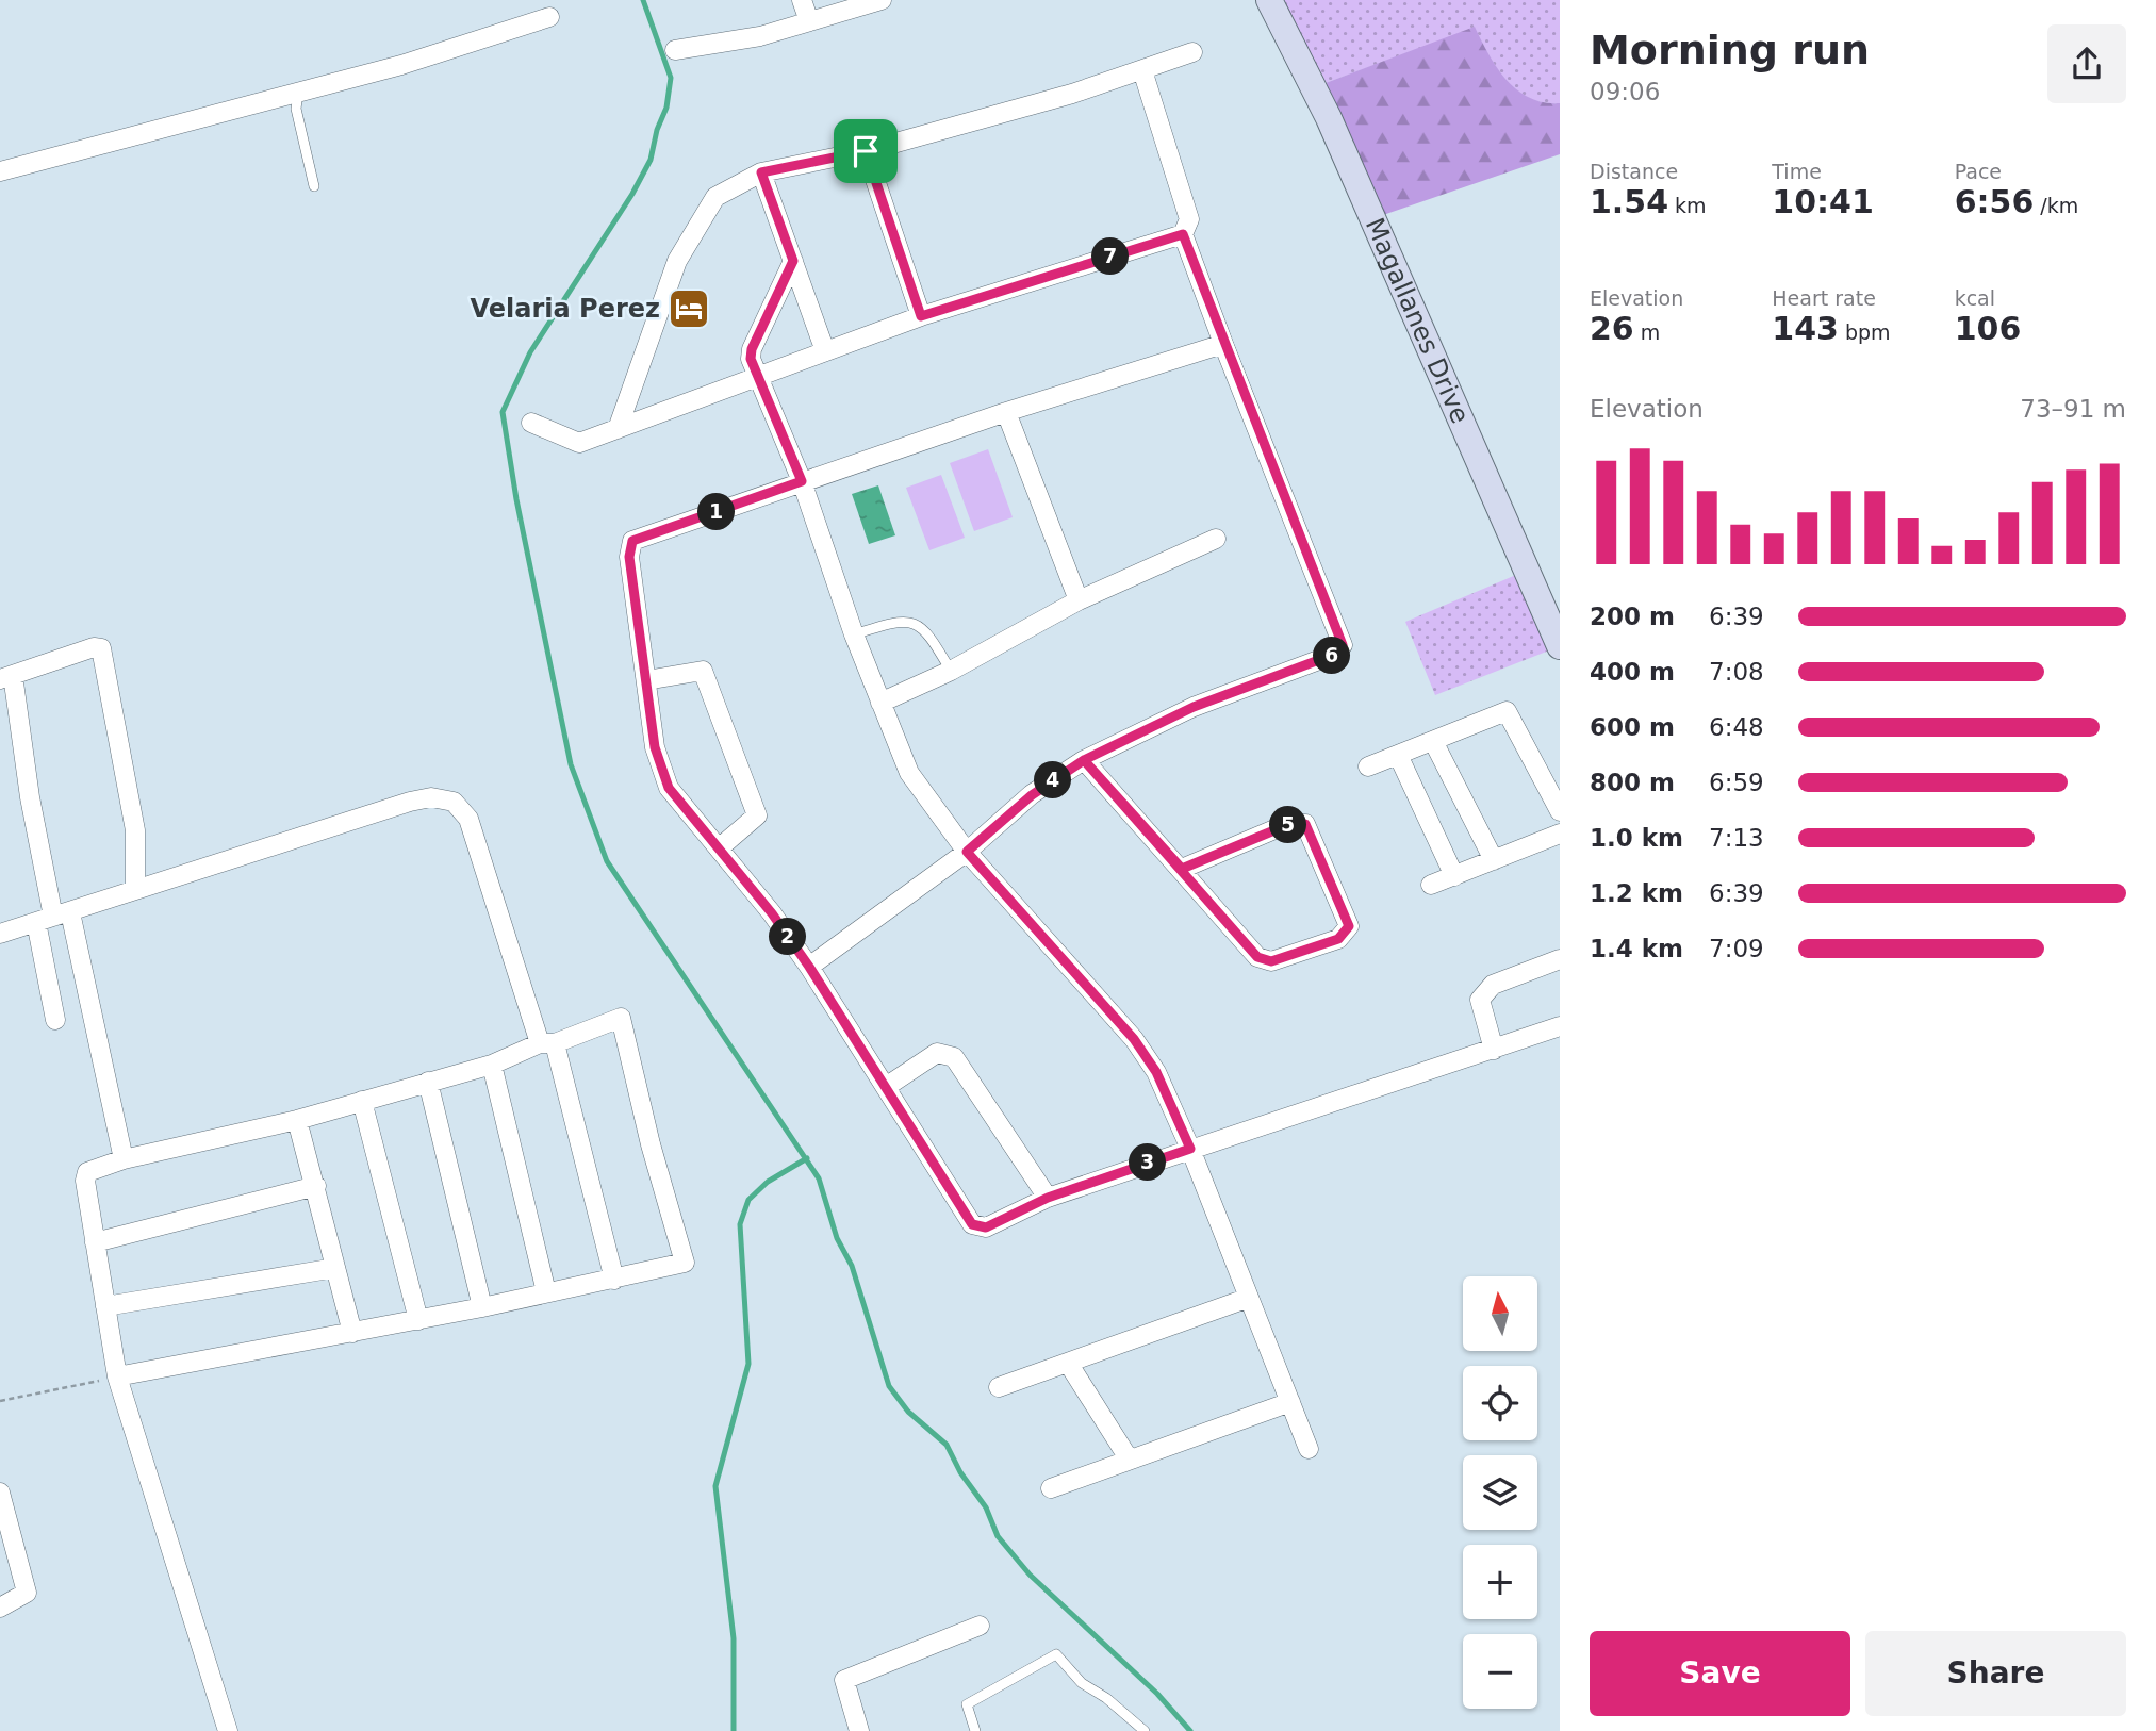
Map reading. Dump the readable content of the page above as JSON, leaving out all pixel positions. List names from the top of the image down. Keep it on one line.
{"streets":{"street":["Magallanes Drive"]},"places":{"hotel":["Velaria Perez"]},"north":"top","page":{"heading":["Morning run","09:06"],"stats":[["Distance","1.54 km"],["Time","10:41"],["Pace","6:56 /km"],["Elevation","26 m"],["Heart rate","143 bpm"],["kcal","106"]],"pins":["7","1","6","4","5","2","3"],"chart":["Elevation","73–91 m"],"list":[{"name":"200 m","note":"6:39"},{"name":"400 m","note":"7:08"},{"name":"600 m","note":"6:48"},{"name":"800 m","note":"6:59"},{"name":"1.0 km","note":"7:13"},{"name":"1.2 km","note":"6:39"},{"name":"1.4 km","note":"7:09"}],"map_buttons":["+","−"],"buttons":["Save","Share"]}}
